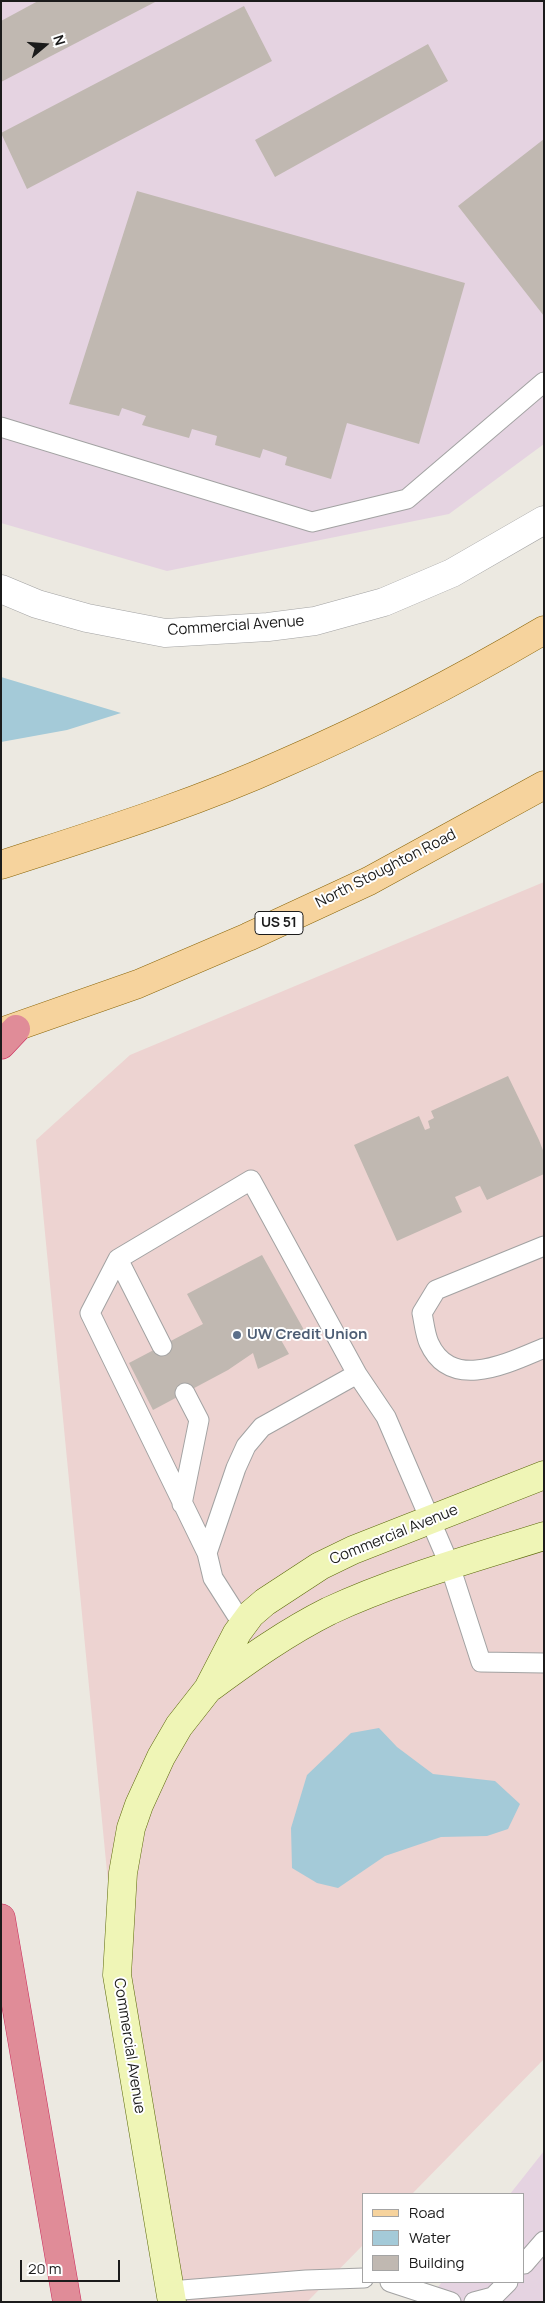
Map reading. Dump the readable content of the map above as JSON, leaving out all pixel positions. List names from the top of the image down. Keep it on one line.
{"streets":{"main road":["North Stoughton Road","US 51"],"street":["Commercial Avenue"]},"places":["UW Credit Union"],"legend":["Road","Water","Building"],"scale_bar":"20 m","north":"right"}
